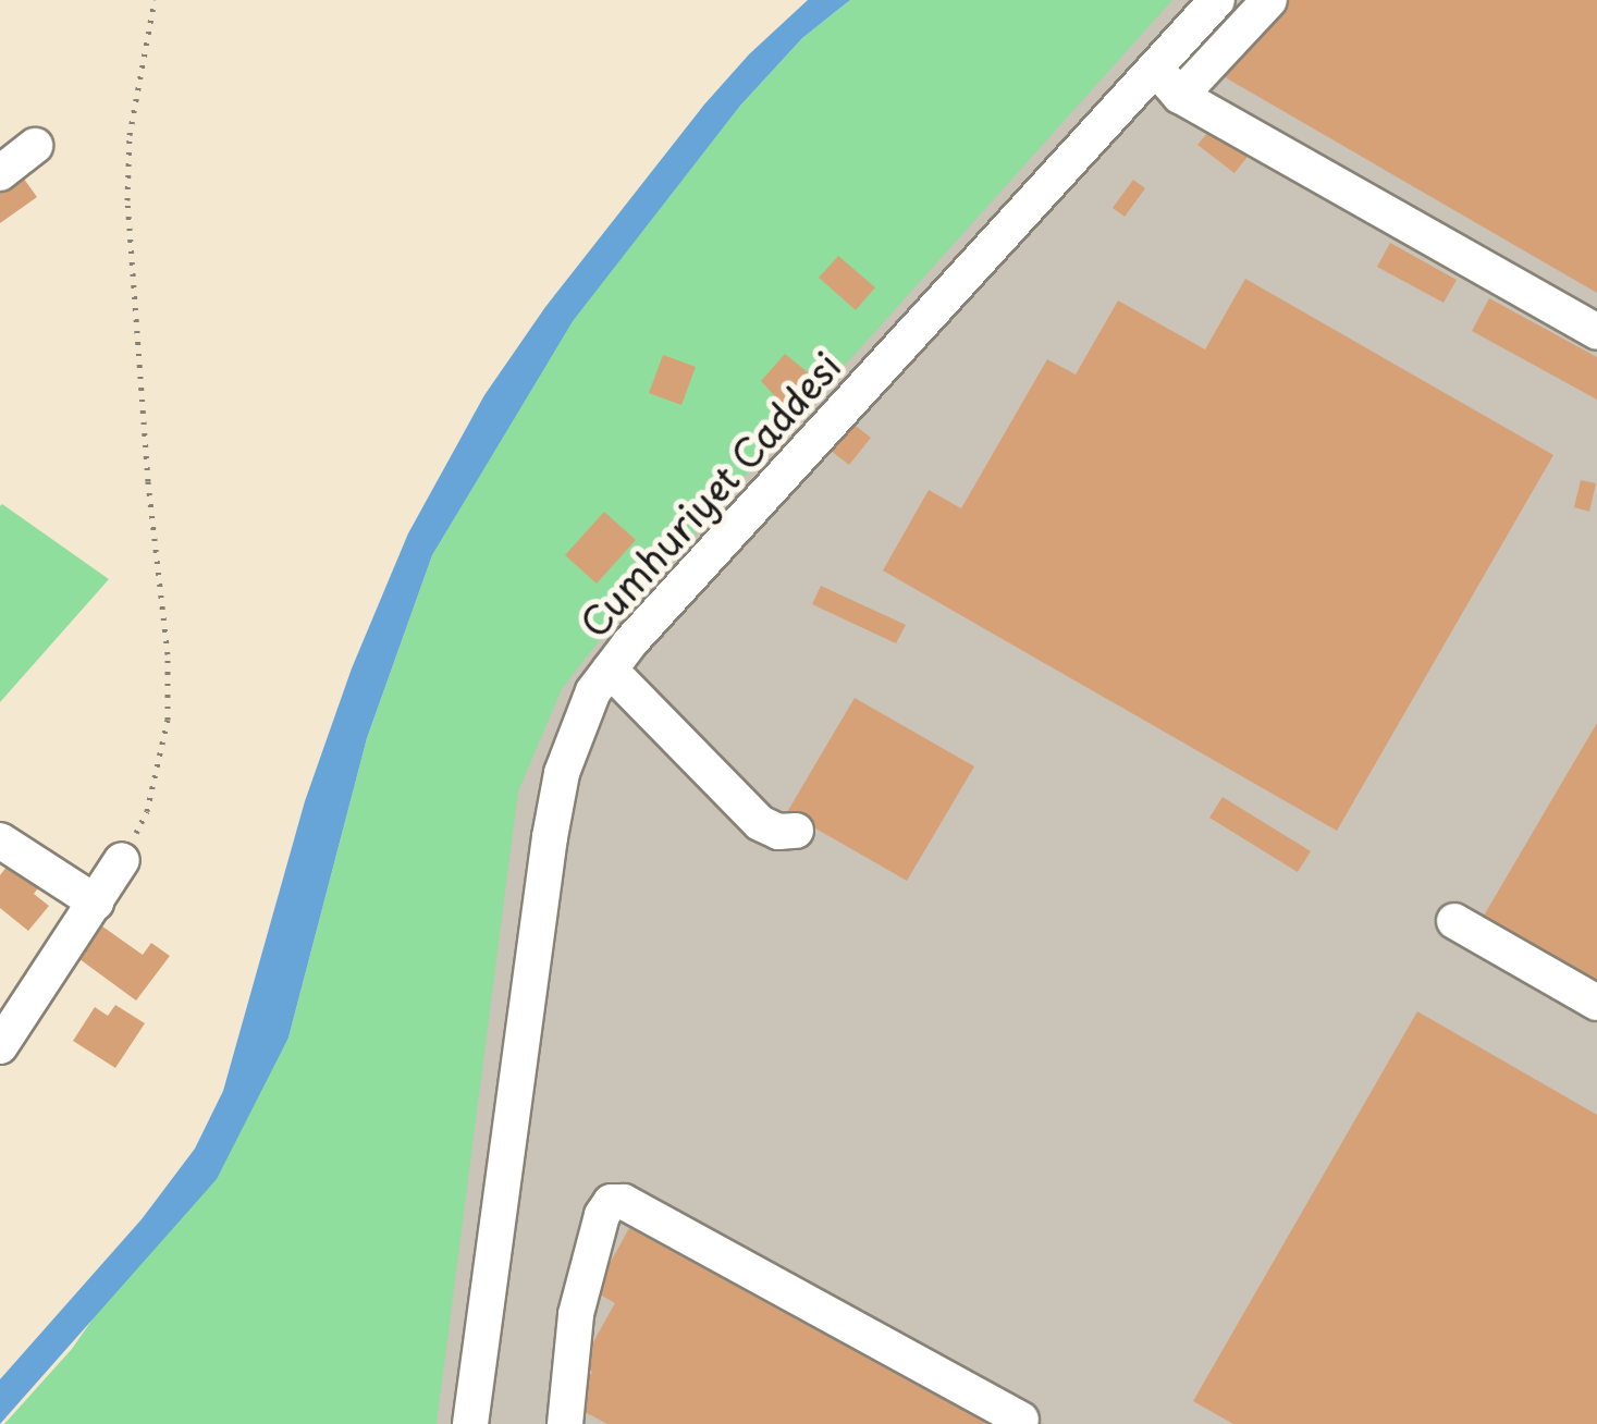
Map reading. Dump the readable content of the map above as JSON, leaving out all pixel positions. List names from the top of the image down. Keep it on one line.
{"streets":{"street":["Cumhuriyet Caddesi"]}}
